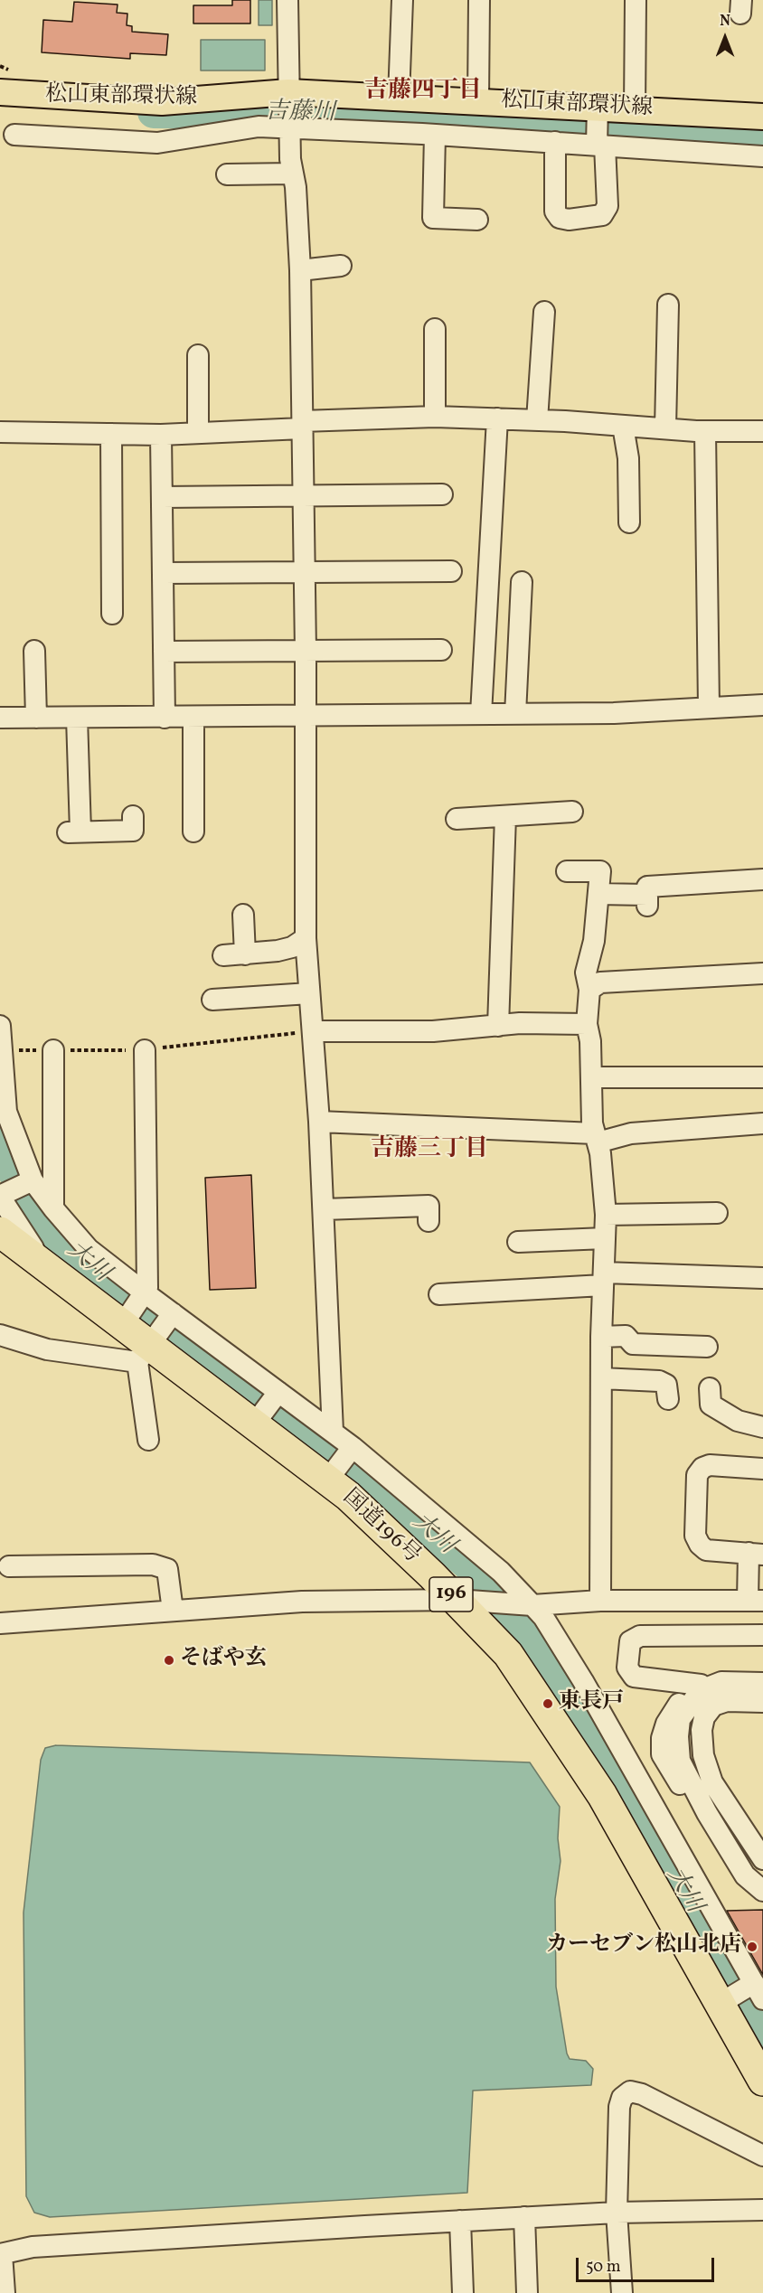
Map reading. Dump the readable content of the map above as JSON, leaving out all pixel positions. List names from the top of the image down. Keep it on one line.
{"streets":{"highway":["国道196号","196"],"main road":["松山東部環状線"]},"districts":["吉藤四丁目","吉藤三丁目"],"water":["吉藤川","大川"],"places":["そばや玄","東長戸","カーセブン松山北店"],"scale_bar":"50 m","north":"top"}
